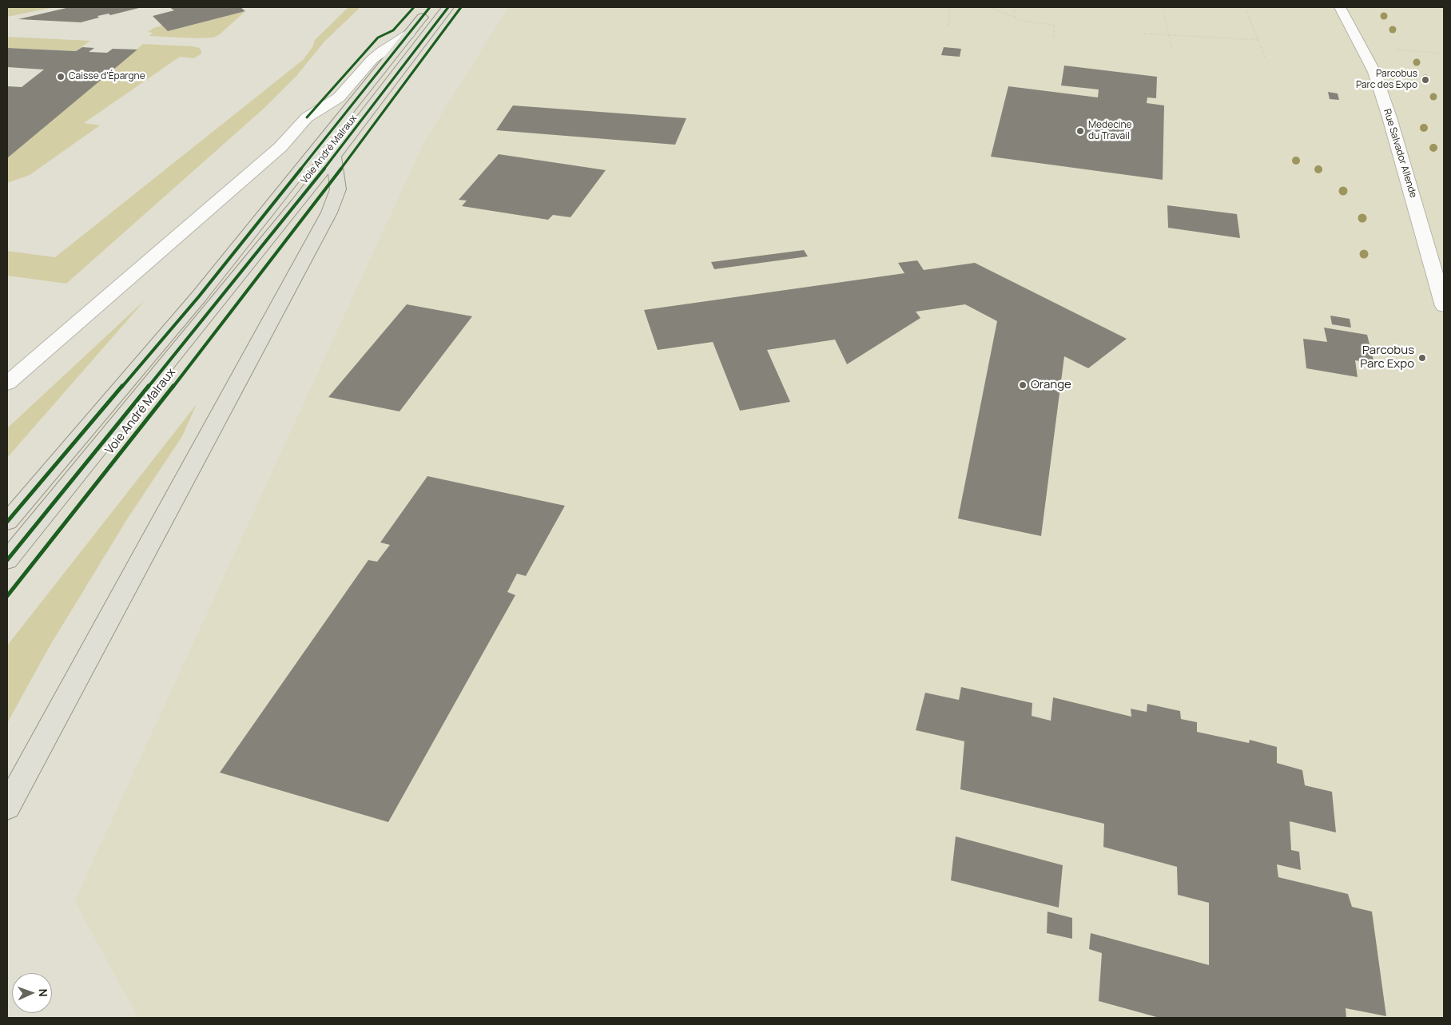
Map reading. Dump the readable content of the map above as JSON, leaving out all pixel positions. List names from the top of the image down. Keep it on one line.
{"streets":{"main road":["Voie André Malraux"],"street":["Rue Salvador Allende"]},"places":["Caisse d'Épargne","Parcobus Parc des Expo","Medecine du Travail","Parcobus Parc Expo","Orange"],"north":"right"}
